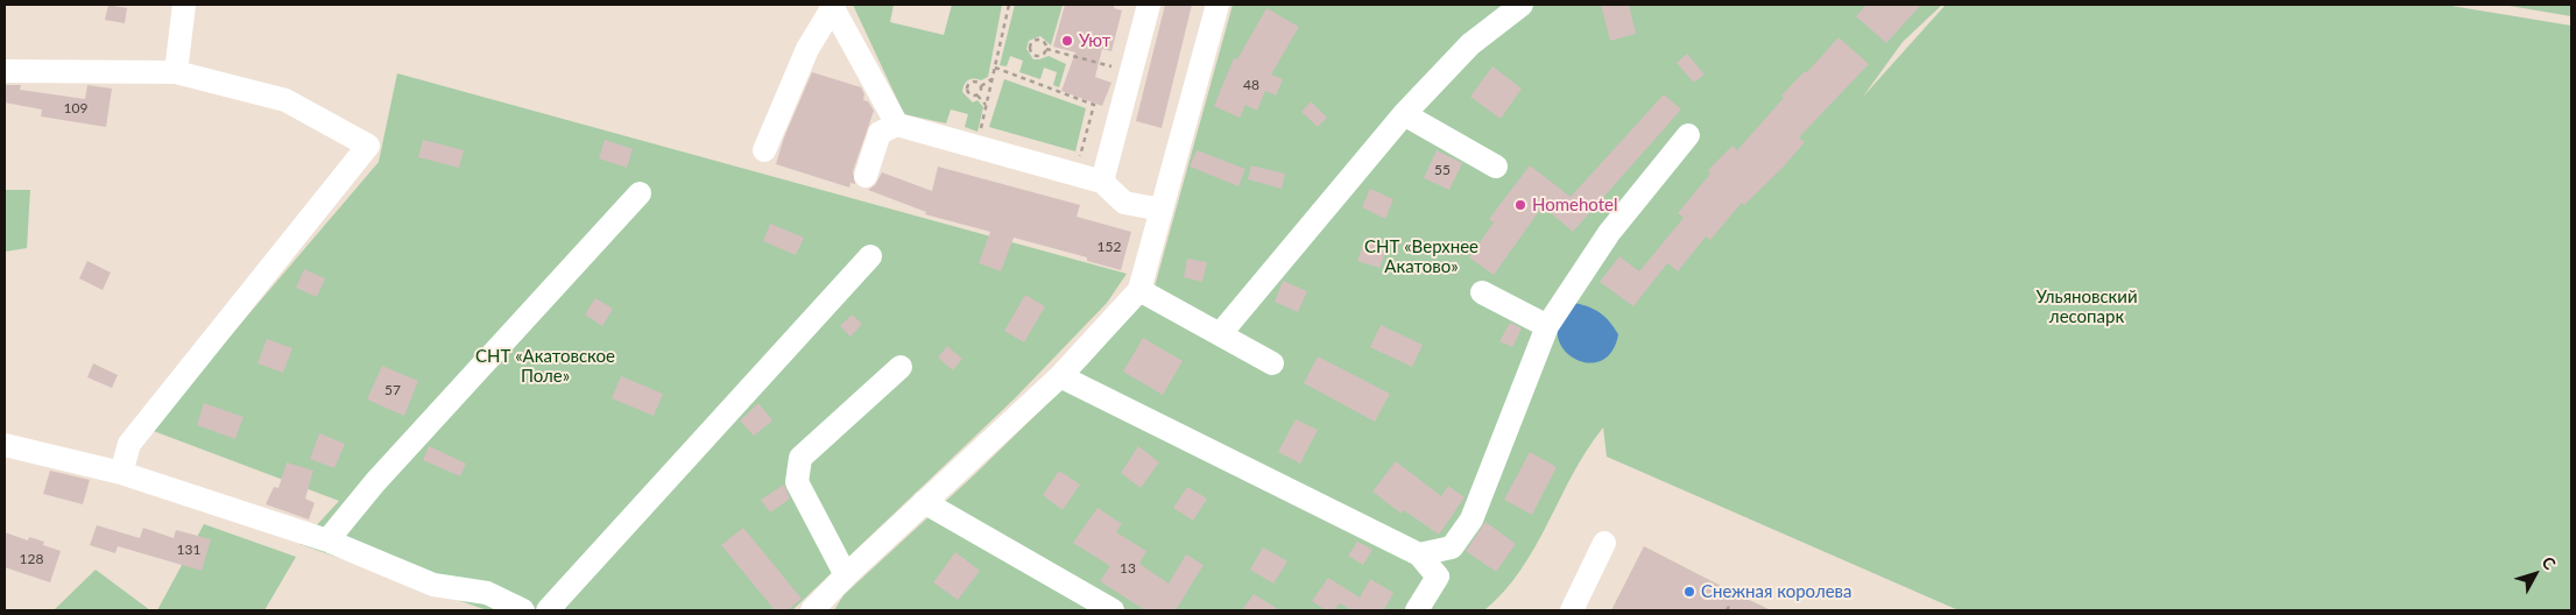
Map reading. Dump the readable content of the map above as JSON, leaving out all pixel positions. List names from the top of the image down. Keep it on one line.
{"parks":["СНТ «Верхнее Акатово»","Ульяновский лесопарк","СНТ «Акатовское Поле»"],"places":["Уют","Homehotel","Снежная королева"],"house_numbers":["48","109","55","152","57","131","128","13"],"north":"top right"}
